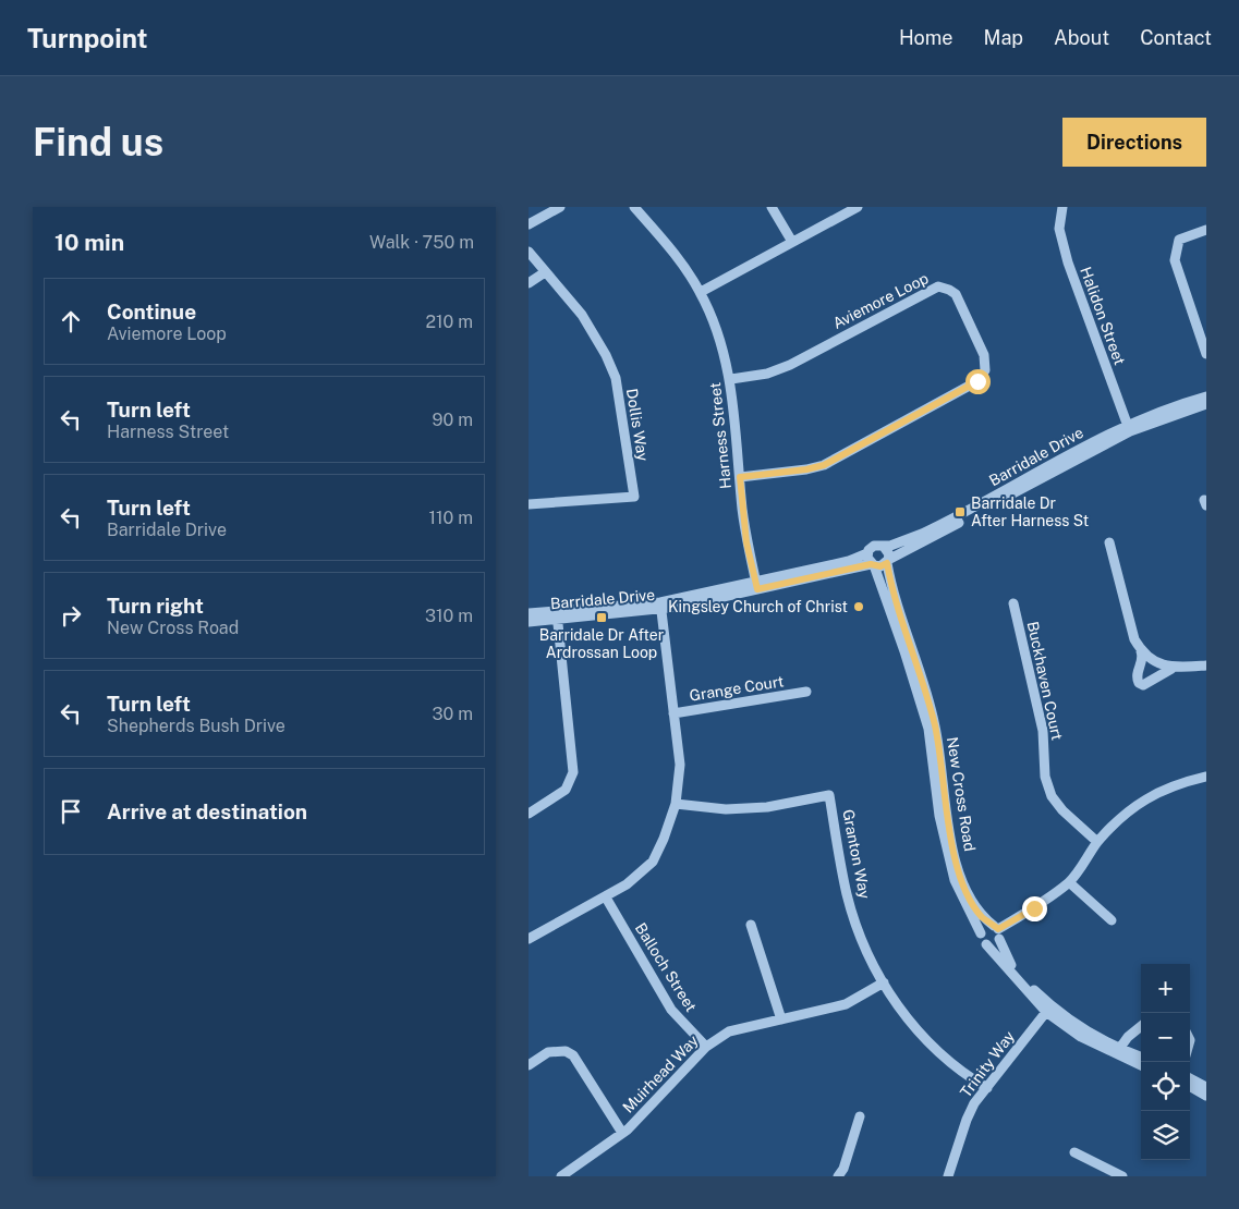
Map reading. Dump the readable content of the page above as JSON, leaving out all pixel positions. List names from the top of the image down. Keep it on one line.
{"streets":{"street":["Aviemore Loop","Halidon Street","Dollis Way","Harness Street","Barridale Drive","Buckhaven Court","Grange Court","New Cross Road","Granton Way","Balloch Street","Trinity Way","Muirhead Way"]},"crossings":[["Aviemore Loop","Harness Street"],["Halidon Street","Barridale Drive"],["Harness Street","Barridale Drive"],["Barridale Drive","New Cross Road"],["New Cross Road","Trinity Way"],["Granton Way","Trinity Way"],["Granton Way","Muirhead Way"],["Balloch Street","Muirhead Way"]],"places":{"transit":["Barridale Dr After Harness St","Barridale Dr After Ardrossan Loop"],"other":["Kingsley Church of Christ"]},"page":{"header":"Turnpoint","nav":["Home","Map","About","Contact"],"buttons":"Directions","title":"Find us","heading":["10 min","Walk · 750 m"],"list":[["Continue","Aviemore Loop","210 m"],["Turn left","Harness Street","90 m"],["Turn left","Barridale Drive","110 m"],["Turn right","New Cross Road","310 m"],["Turn left","Shepherds Bush Drive","30 m"],"Arrive at destination"],"map_buttons":["+","−"]}}
